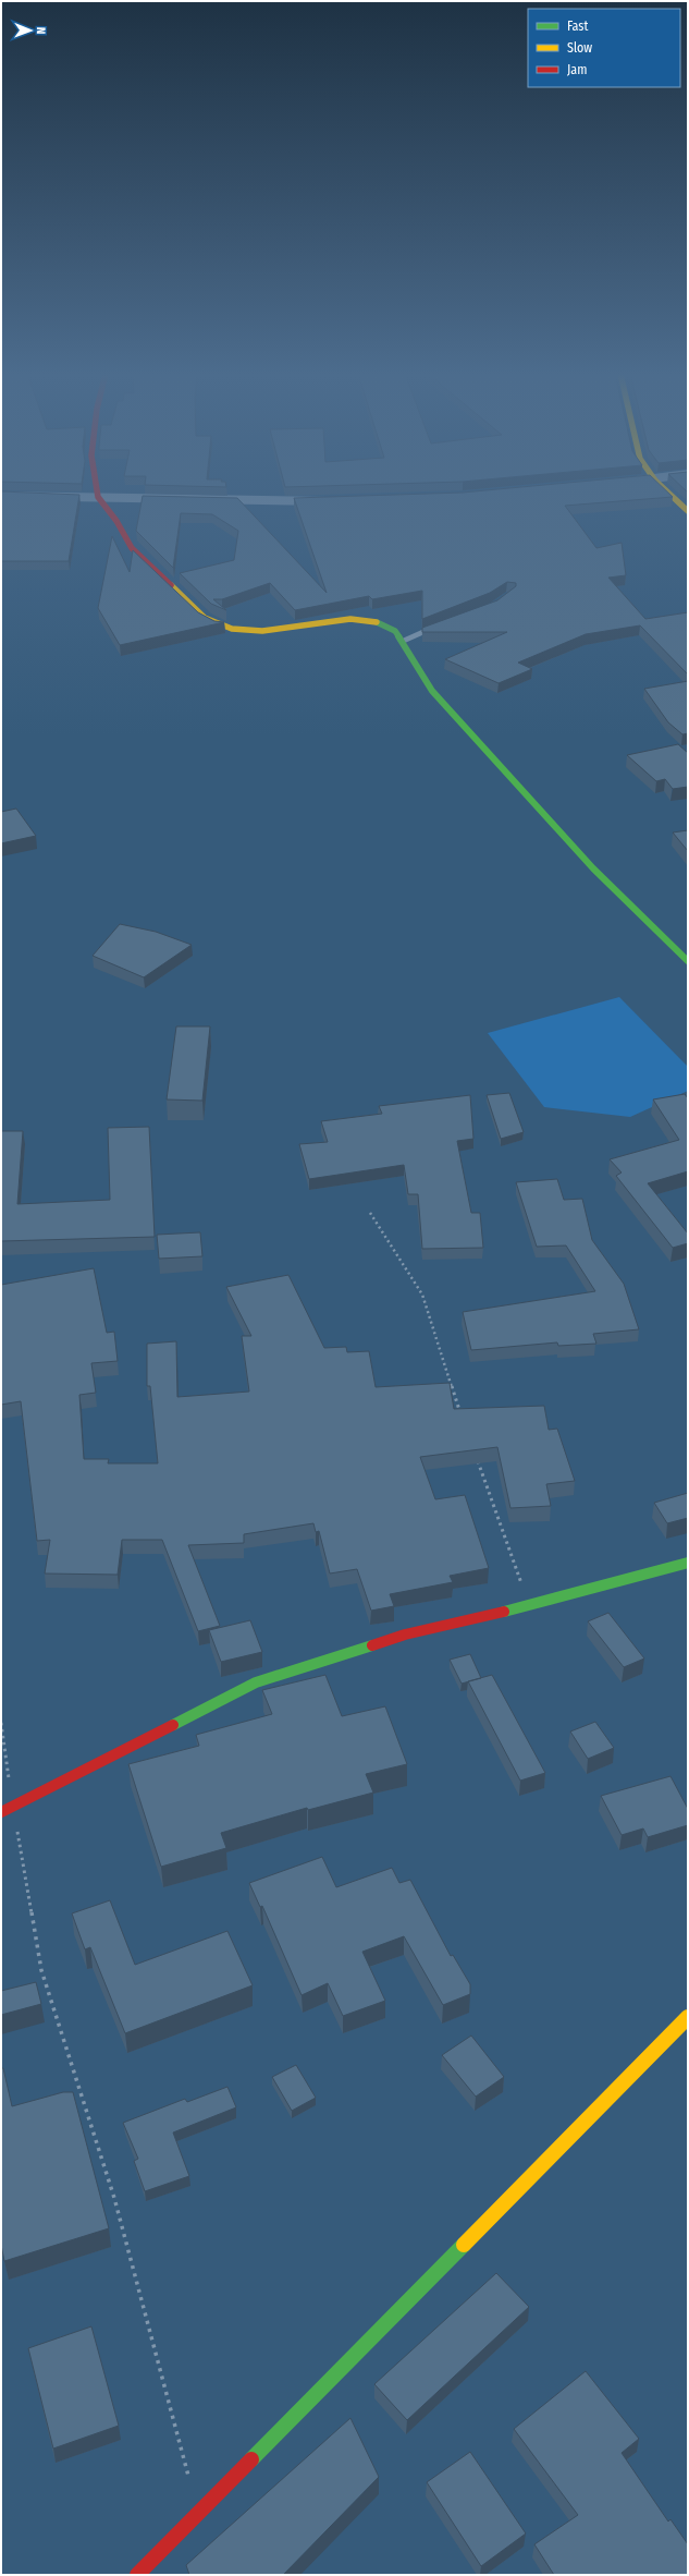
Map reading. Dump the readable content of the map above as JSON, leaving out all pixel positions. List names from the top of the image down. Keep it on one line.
{"legend":["Fast","Slow","Jam"],"north":"right"}
